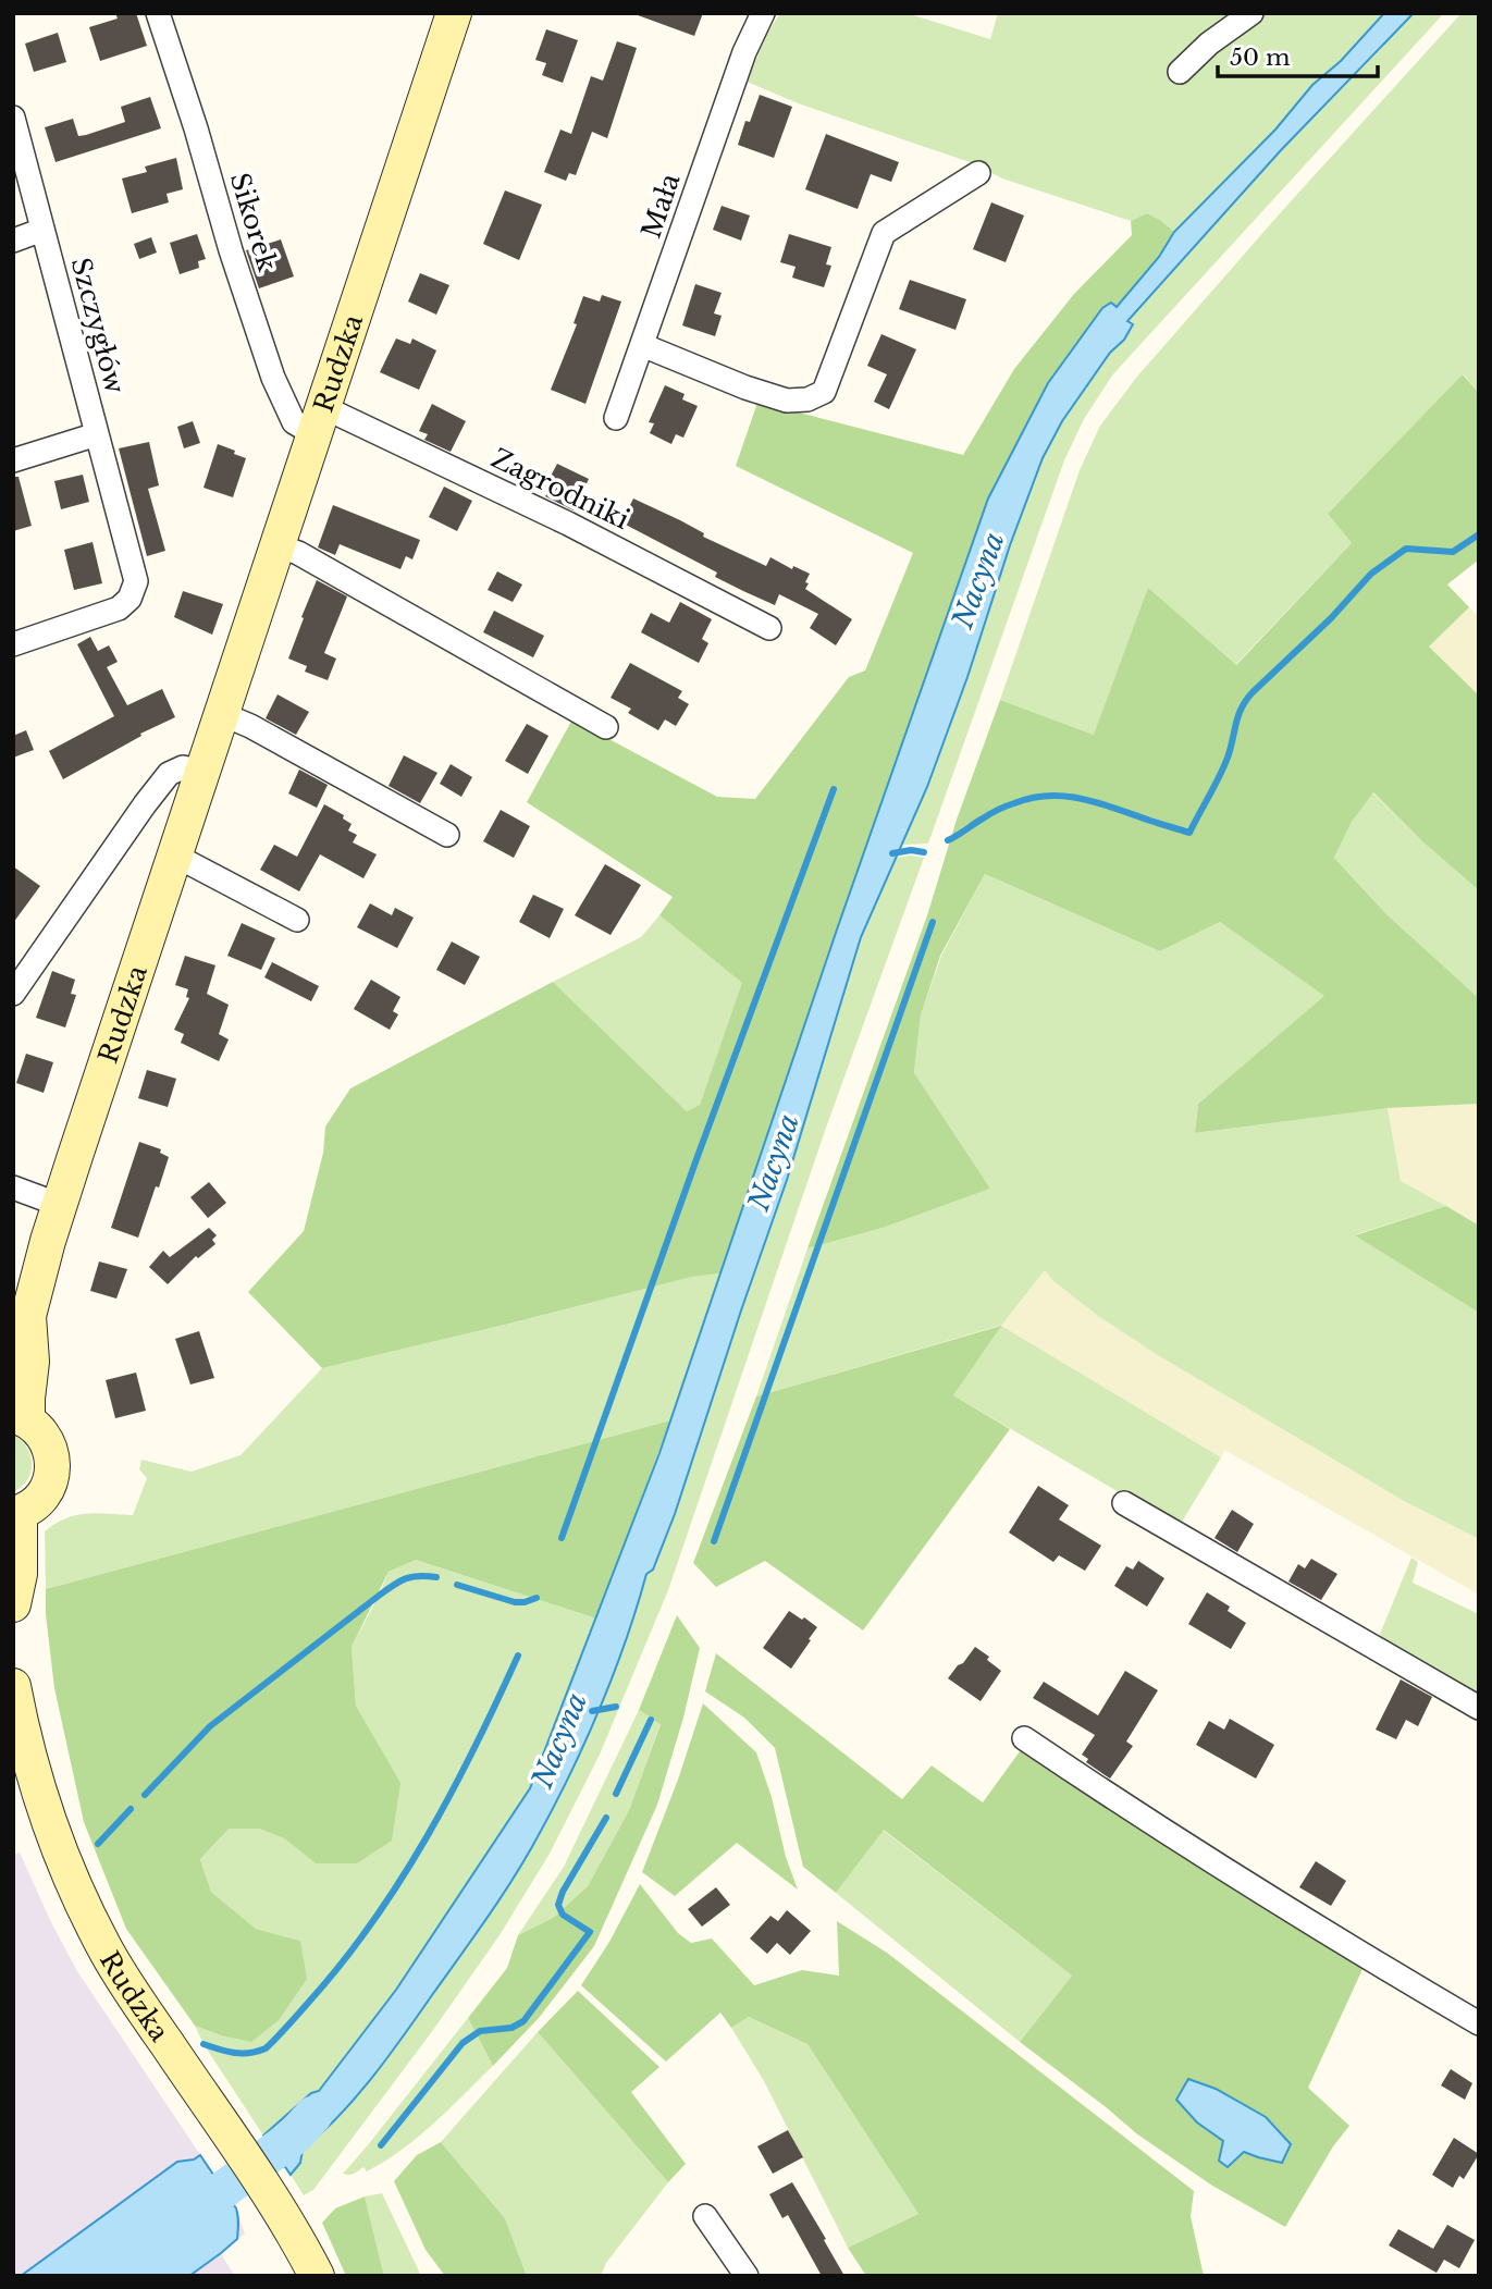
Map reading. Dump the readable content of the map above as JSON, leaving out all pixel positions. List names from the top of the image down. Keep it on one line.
{"streets":{"main road":["Rudzka"],"street":["Mała","Sikorek","Szczygłów","Zagrodniki"]},"crossings":[["Sikorek","Rudzka"],["Sikorek","Zagrodniki"],["Rudzka","Zagrodniki"]],"water":["Nacyna"],"scale_bar":"50 m"}
